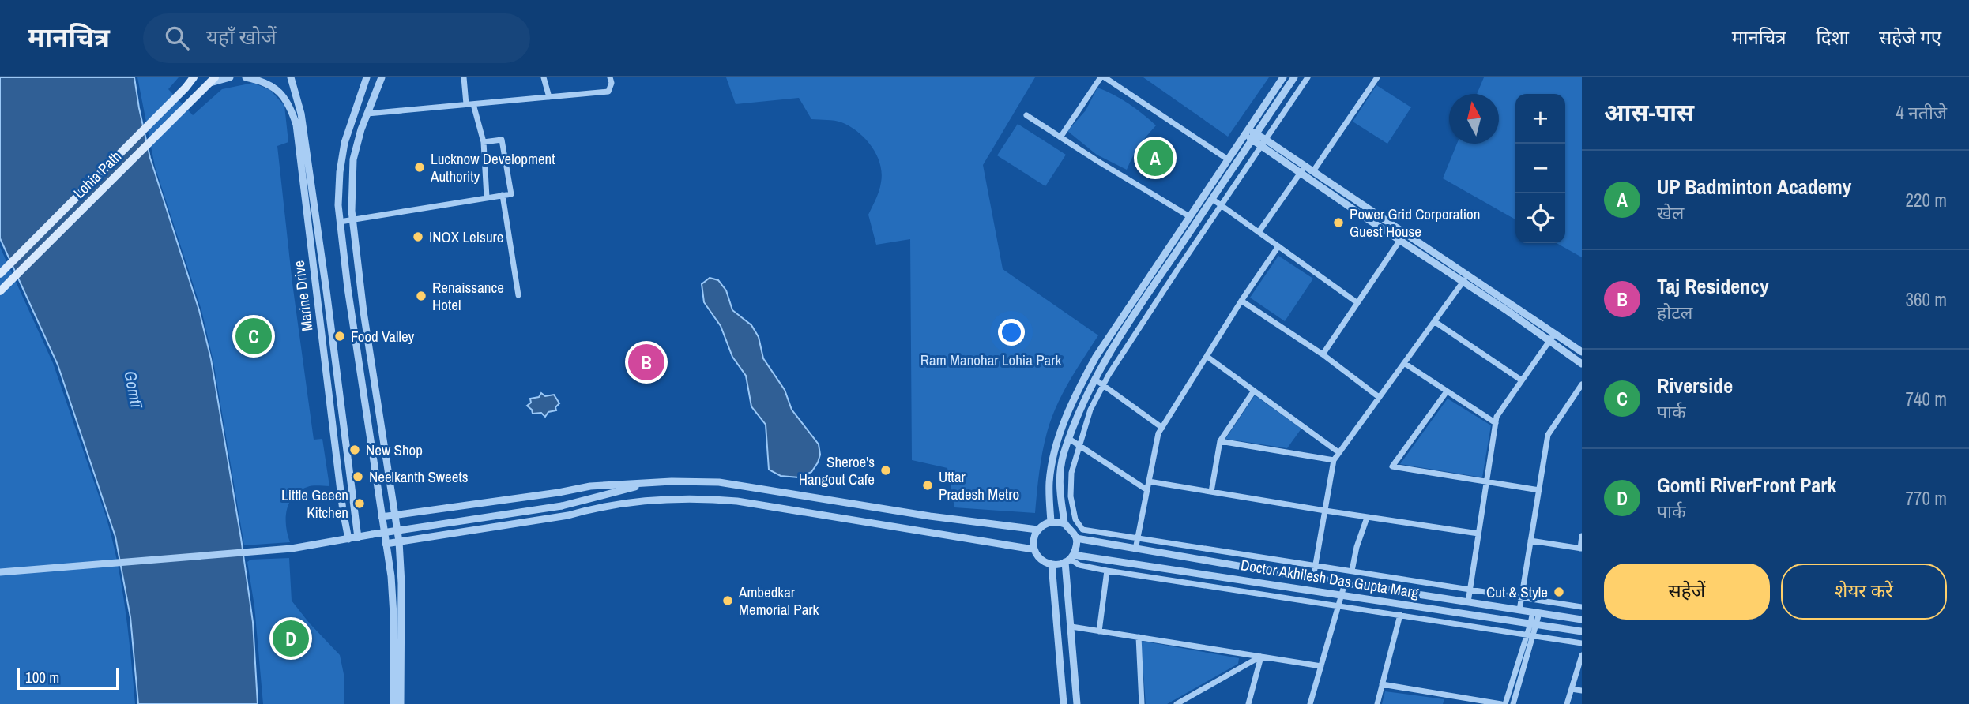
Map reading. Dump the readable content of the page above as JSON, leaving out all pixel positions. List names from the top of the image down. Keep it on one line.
{"streets":{"main road":["Lohia Path"],"street":["Marine Drive","Doctor Akhilesh Das Gupta Marg"]},"water":["Gomtī"],"parks":["Ram Manohar Lohia Park"],"places":["Lucknow Development Authority","Power Grid Corporation Guest House","INOX Leisure","Renaissance Hotel","Food Valley","New Shop","Sheroe's Hangout Cafe","Neelkanth Sweets","Uttar Pradesh Metro","Little Geeen Kitchen","Cut & Style","Ambedkar Memorial Park"],"scale_bar":"100 m","north":"top","page":{"header":"मानचित्र","search":"यहाँ खोजें","nav":["मानचित्र","दिशा","सहेजे गए"],"heading":["आस-पास","4 नतीजे"],"map_buttons":["+","−"],"pins":["A","C","B","D"],"list":[{"mark":"A","name":"UP Badminton Academy","note":"खेल","value":"220 m"},{"mark":"B","name":"Taj Residency","note":"होटल","value":"360 m"},{"mark":"C","name":"Riverside","note":"पार्क","value":"740 m"},{"mark":"D","name":"Gomti RiverFront Park","note":"पार्क","value":"770 m"}],"buttons":["सहेजें","शेयर करें"],"scale":"100 m"}}
